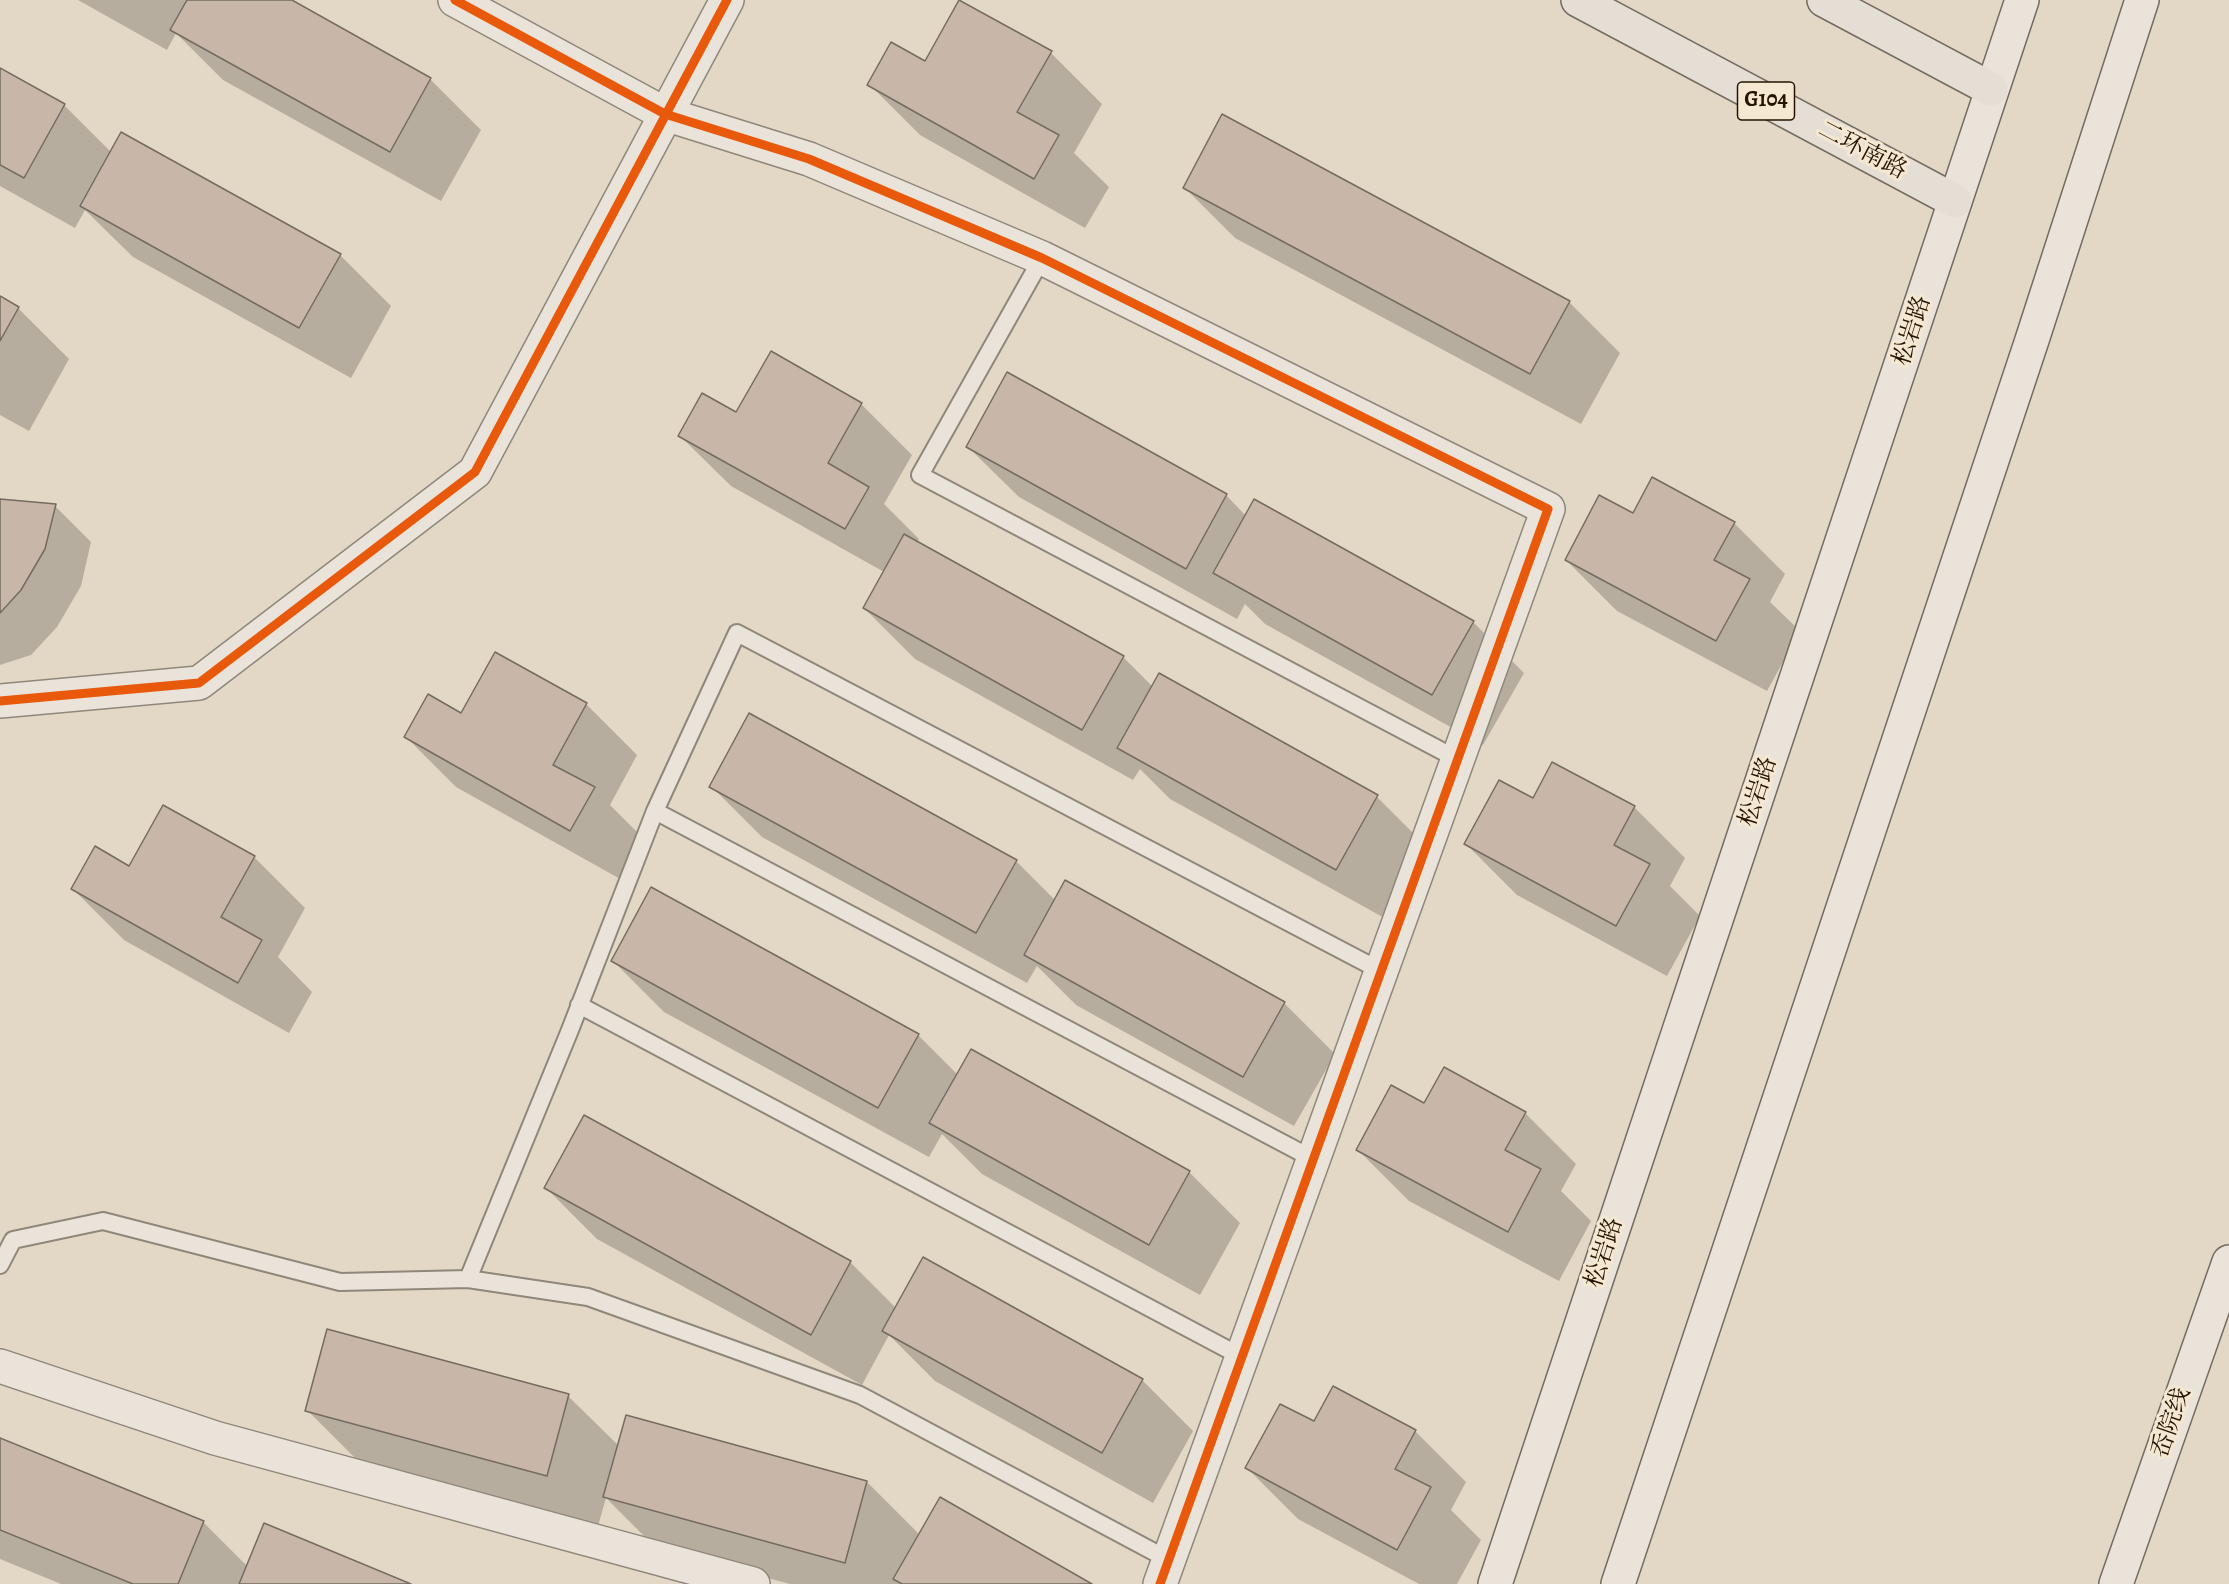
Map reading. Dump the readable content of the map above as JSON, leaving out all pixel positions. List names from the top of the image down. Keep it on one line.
{"streets":{"main road":["G104","二环南路"],"street":["松岩路","岙院线"]},"crossings":[["二环南路","松岩路"]]}
